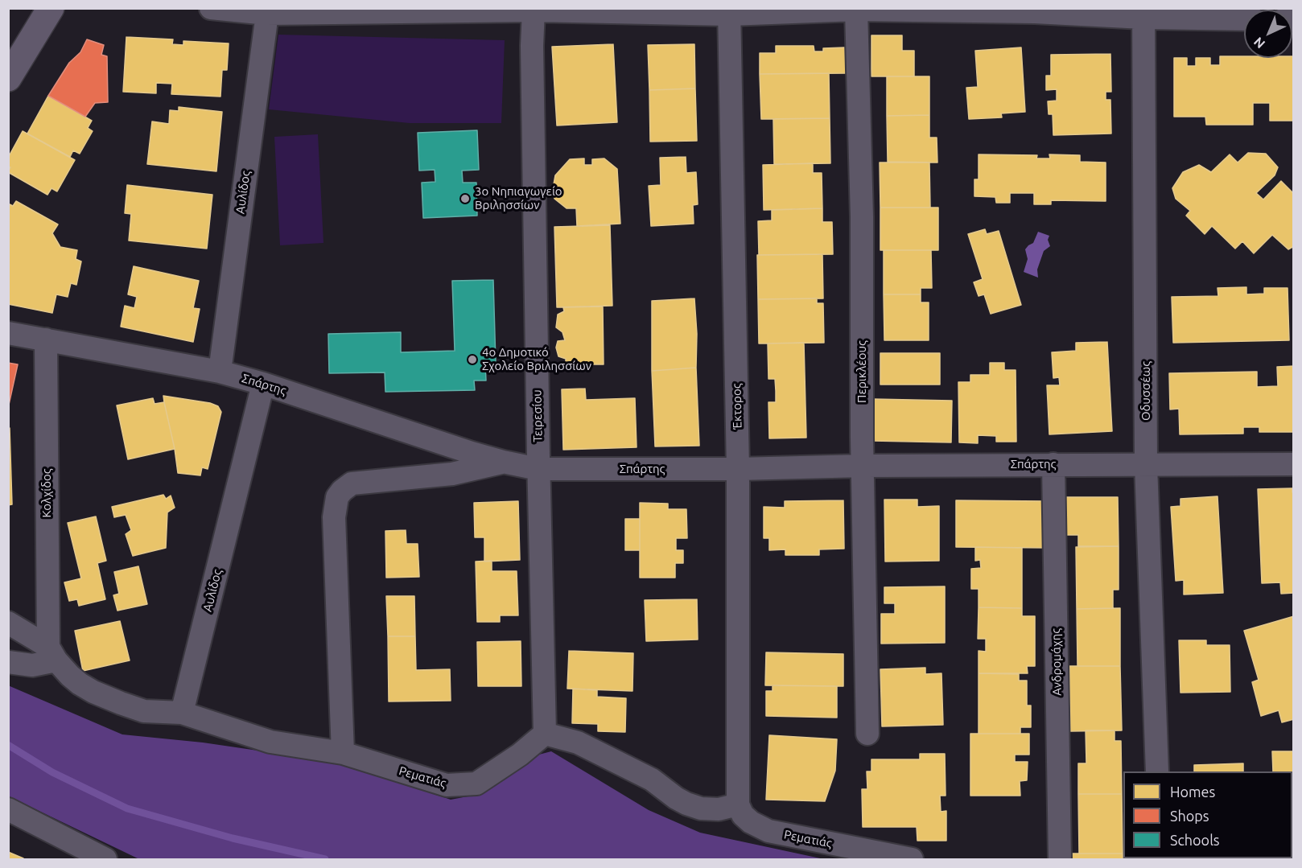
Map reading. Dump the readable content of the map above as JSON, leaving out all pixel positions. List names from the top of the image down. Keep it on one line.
{"streets":{"street":["Αυλίδος","Περικλέους","Σπάρτης","Οδυσσέως","Έκτορος","Τειρεσίου","Κολχίδος","Ανδρομάχης","Ρεματιάς"]},"crossings":[["Αυλίδος","Σπάρτης"],["Αυλίδος","Ρεματιάς"],["Περικλέους","Σπάρτης"],["Σπάρτης","Οδυσσέως"],["Σπάρτης","Έκτορος"],["Σπάρτης","Τειρεσίου"],["Σπάρτης","Κολχίδος"],["Σπάρτης","Ανδρομάχης"],["Έκτορος","Ρεματιάς"],["Τειρεσίου","Ρεματιάς"],["Κολχίδος","Ρεματιάς"]],"places":["3ο Νηπιαγωγείο Βριλησσίων","4o Δημοτικό Σχολείο Βριλησσίων"],"legend":["Homes","Shops","Schools"],"north":"bottom left"}
